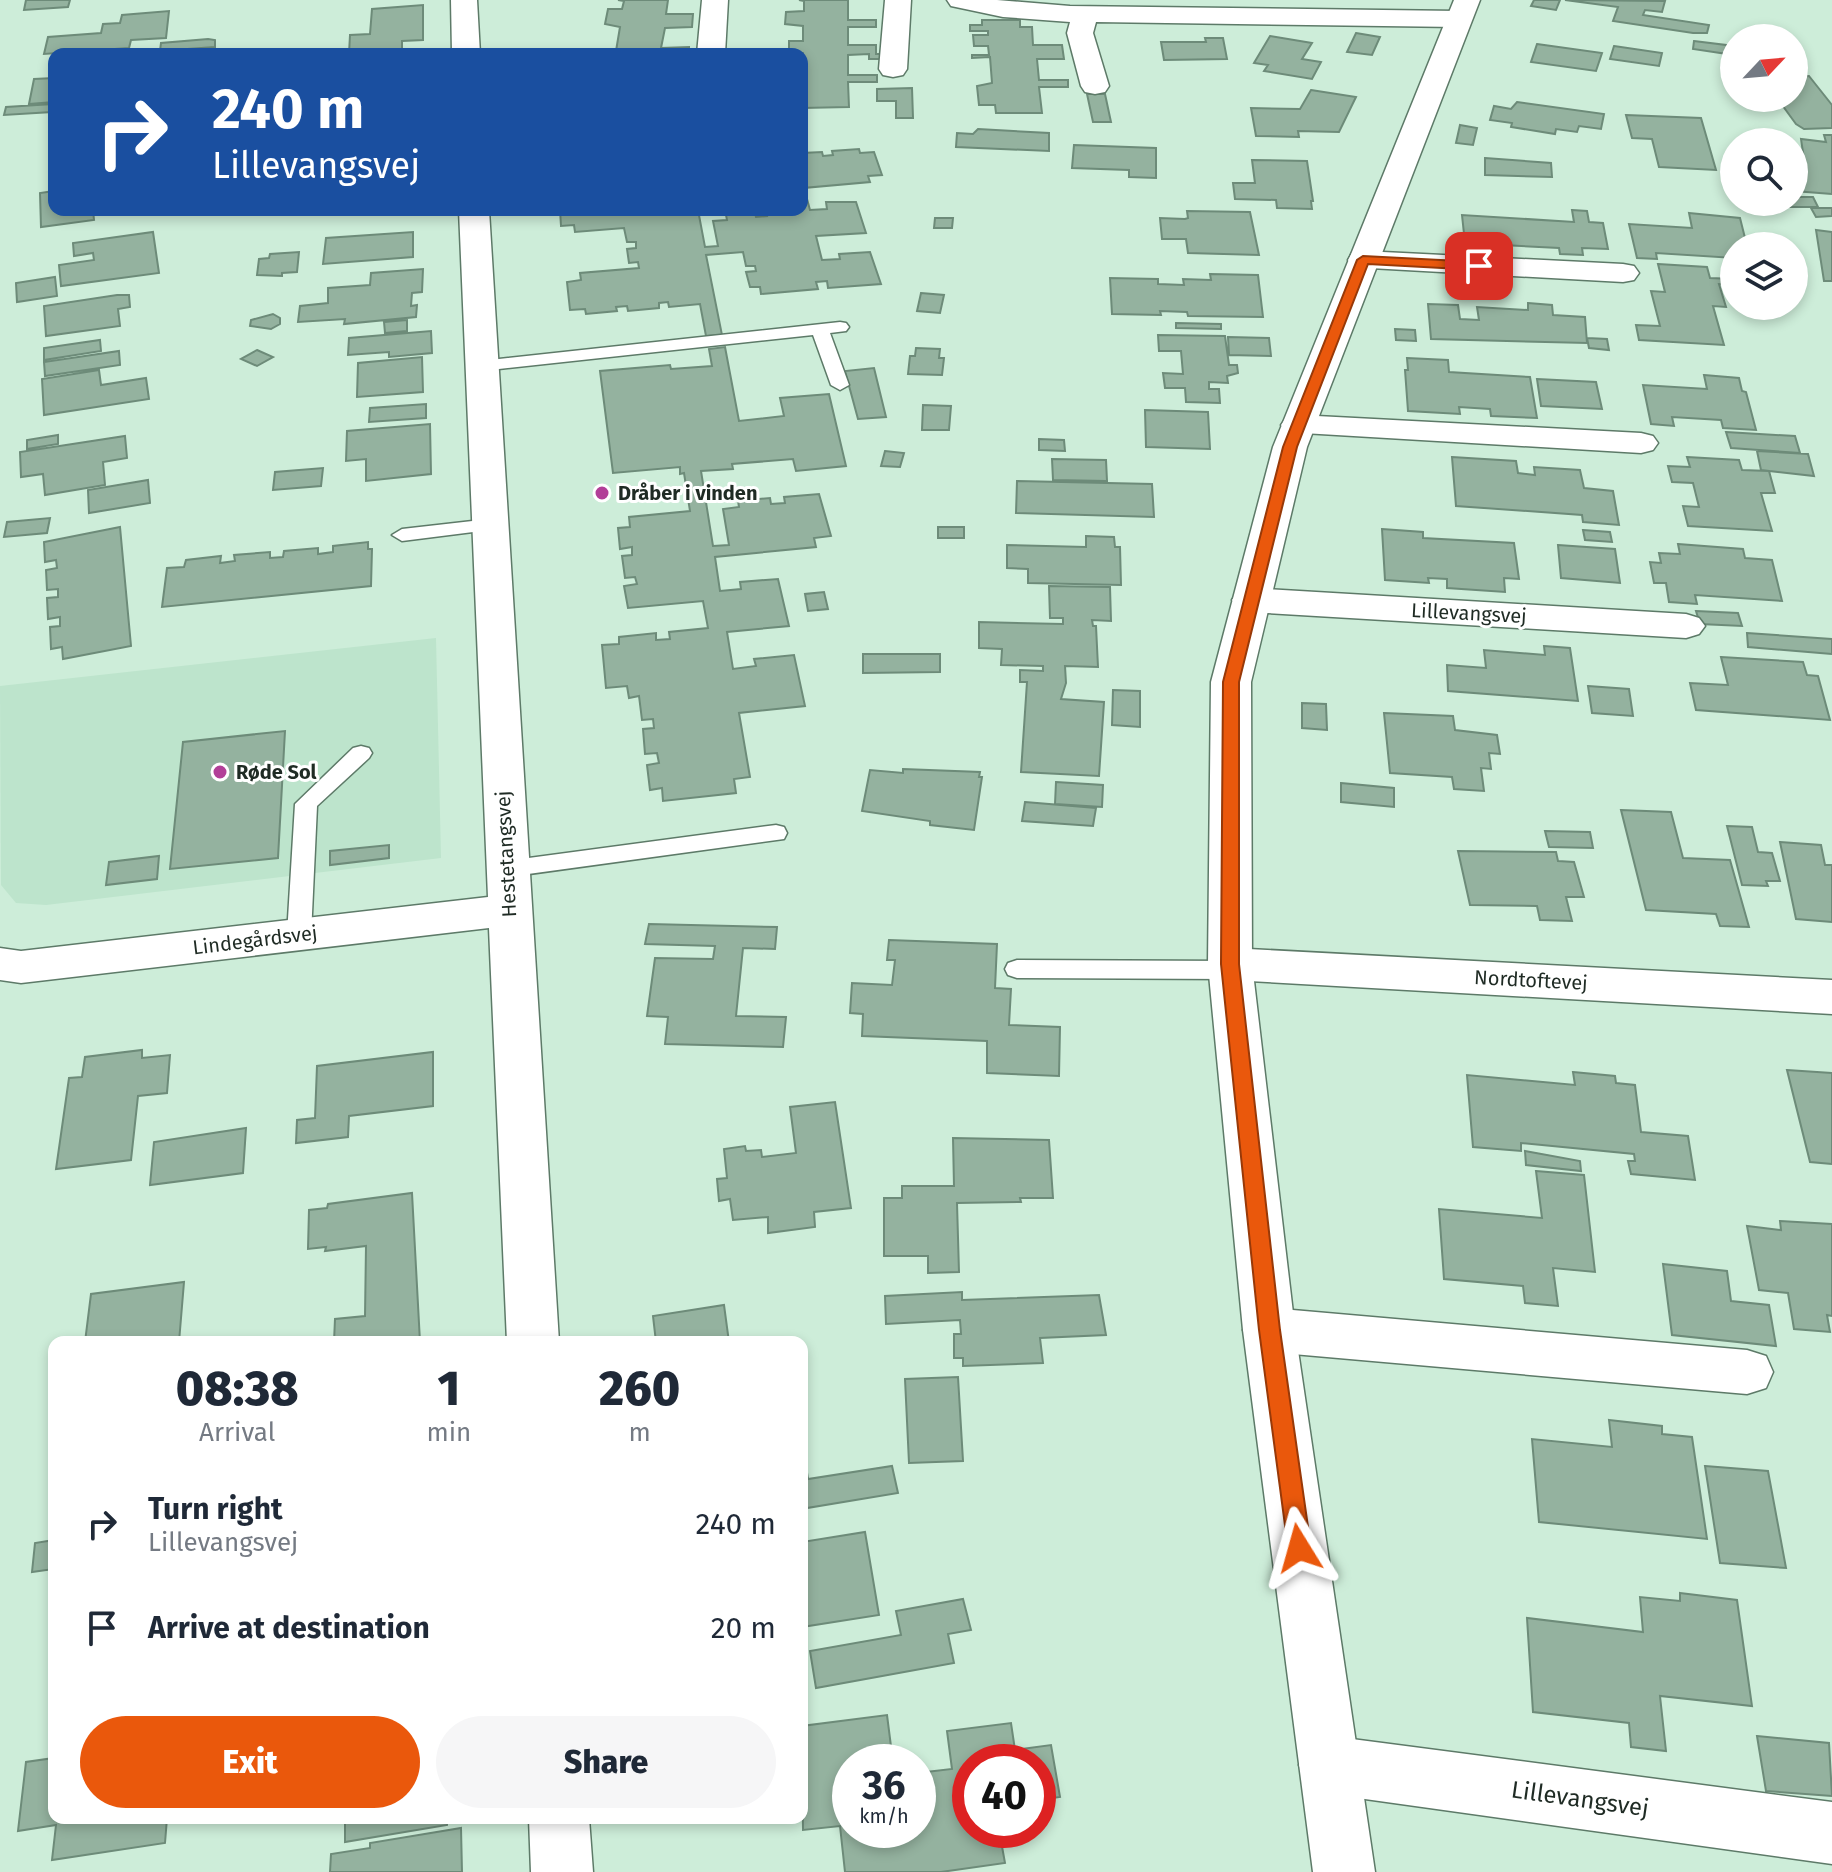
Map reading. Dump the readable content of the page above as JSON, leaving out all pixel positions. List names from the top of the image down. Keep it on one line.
{"streets":{"street":["Lillevangsvej","Hestetangsvej","Lindegårdsvej","Nordtoftevej"]},"crossings":[["Hestetangsvej","Lindegårdsvej"]],"places":["Dråber i vinden","Røde Sol"],"north":"top right","page":{"turn":["240 m","Lillevangsvej"],"eta":["08:38","Arrival","1","min","260","m"],"list":[{"name":"Turn right","note":"Lillevangsvej","value":"240 m"},{"name":"Arrive at destination","value":"20 m"}],"buttons":["Exit","Share"],"speed":"36 km/h","limit":"40"}}
